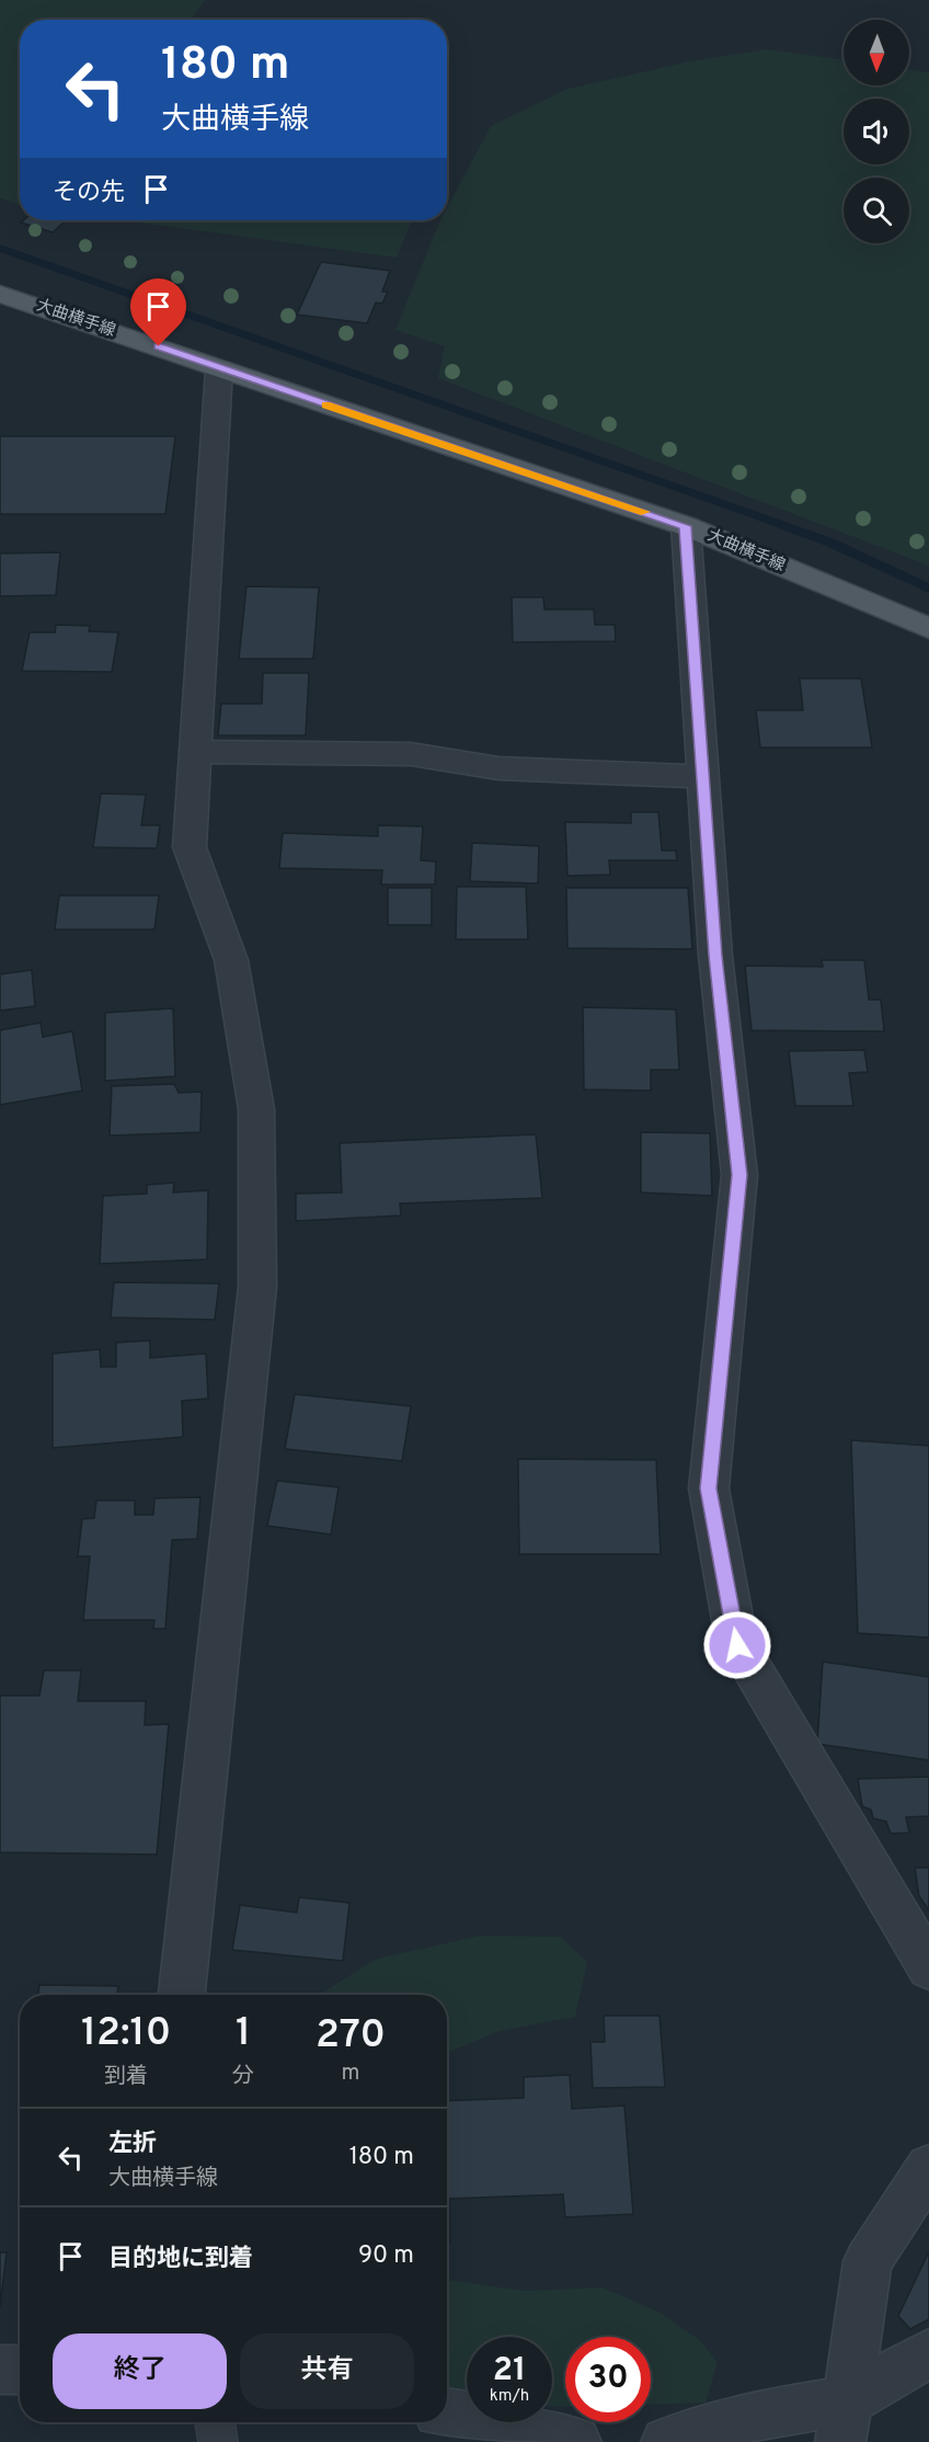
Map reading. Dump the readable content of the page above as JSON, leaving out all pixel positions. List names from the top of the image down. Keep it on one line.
{"streets":{"main road":["大曲横手線"]},"north":"bottom","page":{"turn":["180 m","大曲横手線"],"then":"その先","eta":["12:10","到着","1","分","270","m"],"list":[{"name":"左折","note":"大曲横手線","value":"180 m"},{"name":"目的地に到着","value":"90 m"}],"buttons":["終了","共有"],"speed":"21 km/h","limit":"30"}}
